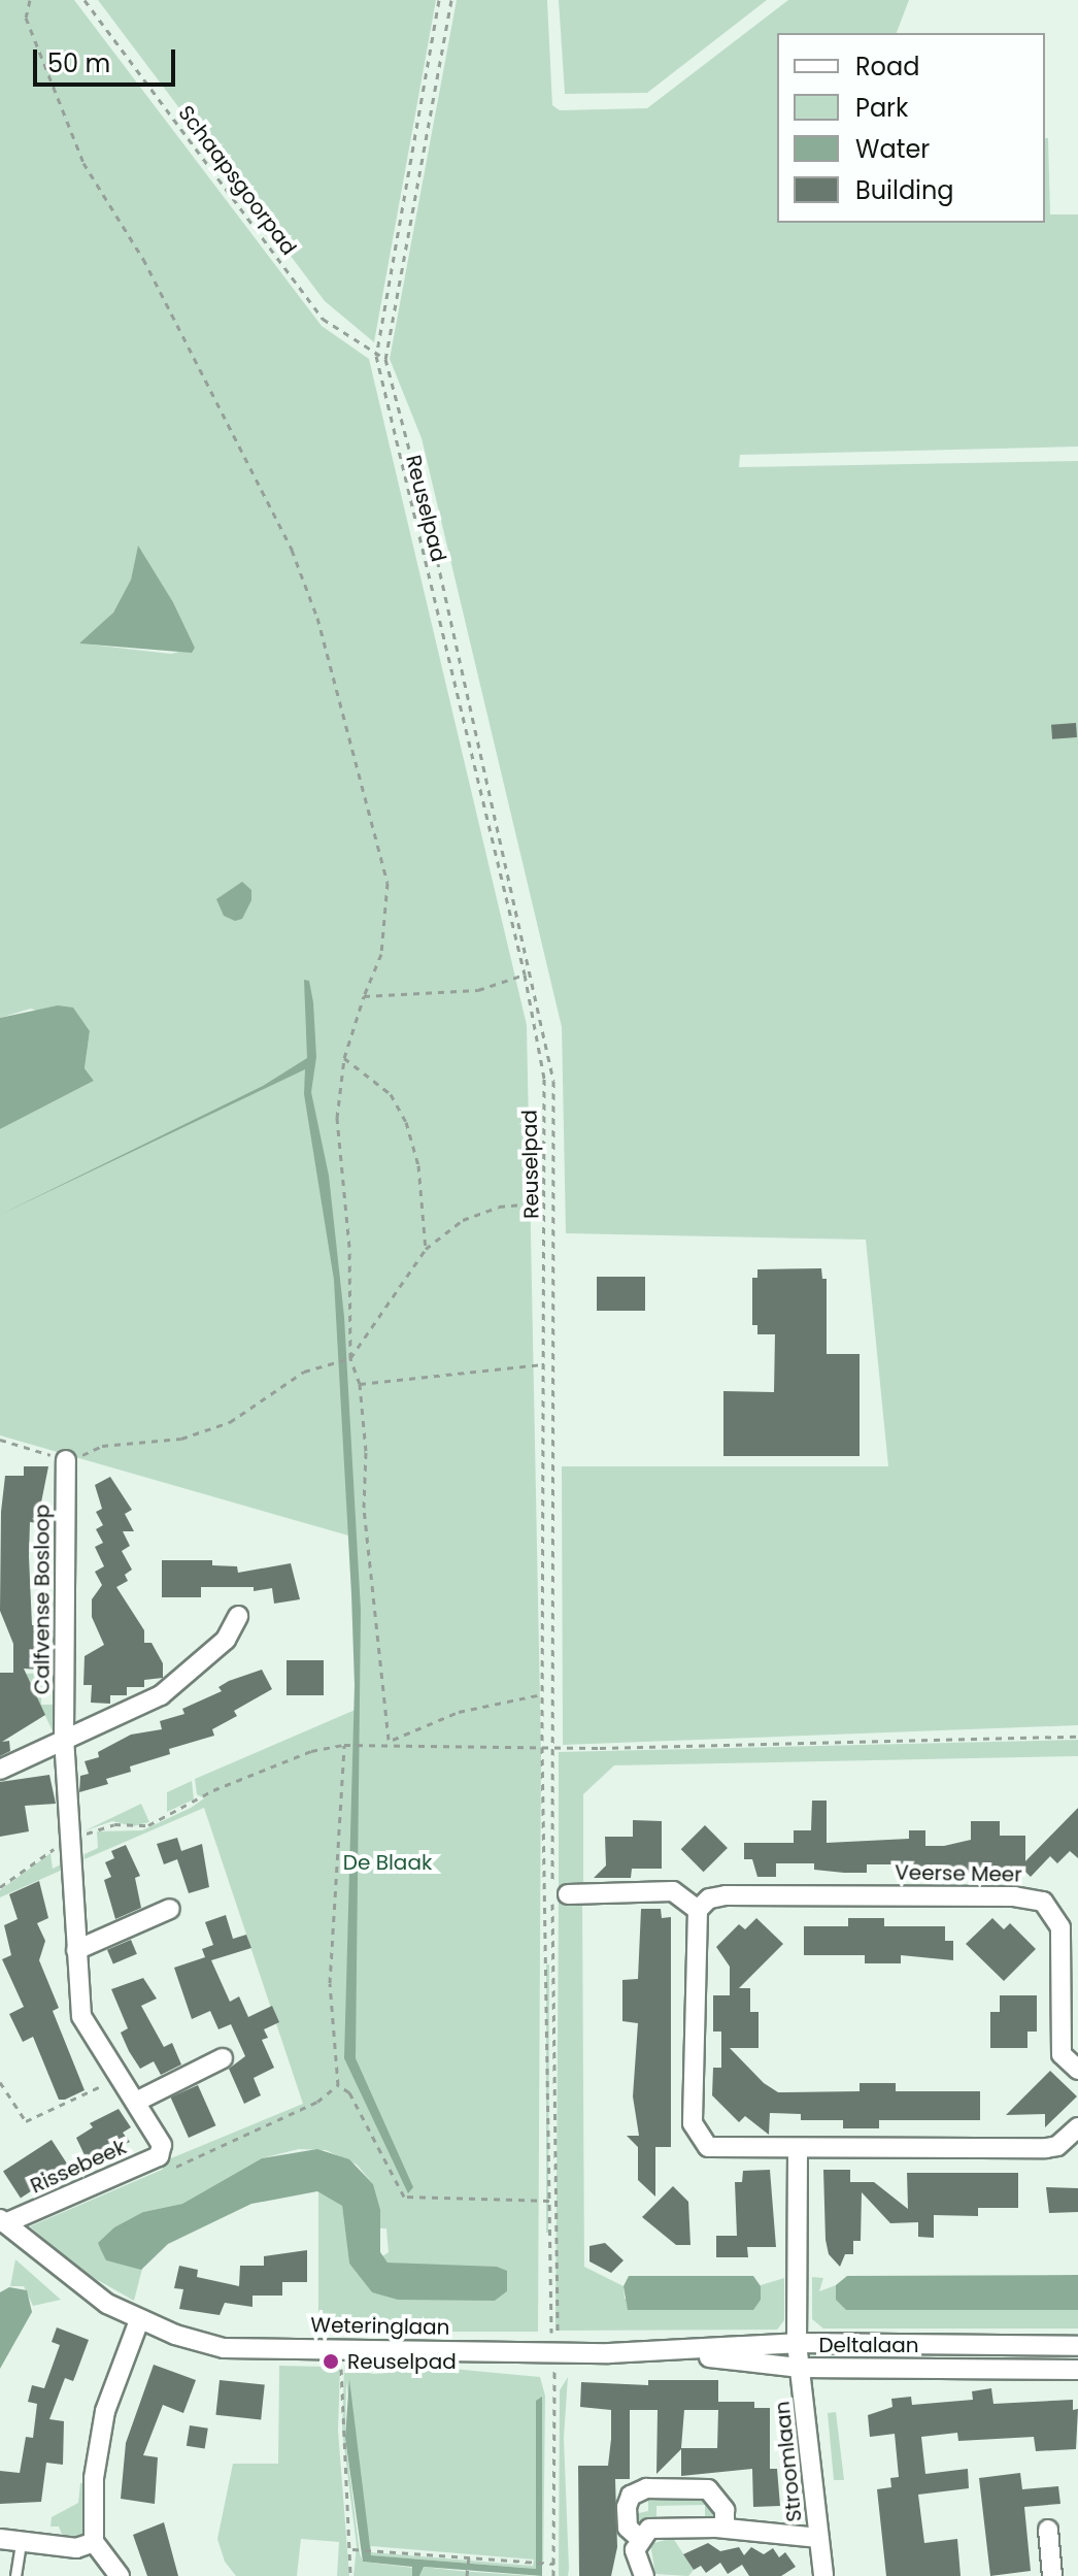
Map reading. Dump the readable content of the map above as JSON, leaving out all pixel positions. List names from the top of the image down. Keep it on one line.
{"streets":{"street":["Calfvense Bosloop","Veerse Meer","Rissebeek","Weteringlaan","Deltalaan","Stroomlaan"],"path":["Schaapsgoorpad","Reuselpad"]},"crossings":[["Schaapsgoorpad","Reuselpad"],["Reuselpad","Weteringlaan"],["Calfvense Bosloop","Rissebeek"],["Rissebeek","Weteringlaan"],["Weteringlaan","Deltalaan"],["Weteringlaan","Stroomlaan"],["Deltalaan","Stroomlaan"]],"parks":["De Blaak"],"places":["Reuselpad"],"legend":["Road","Park","Water","Building"],"scale_bar":"50 m"}
